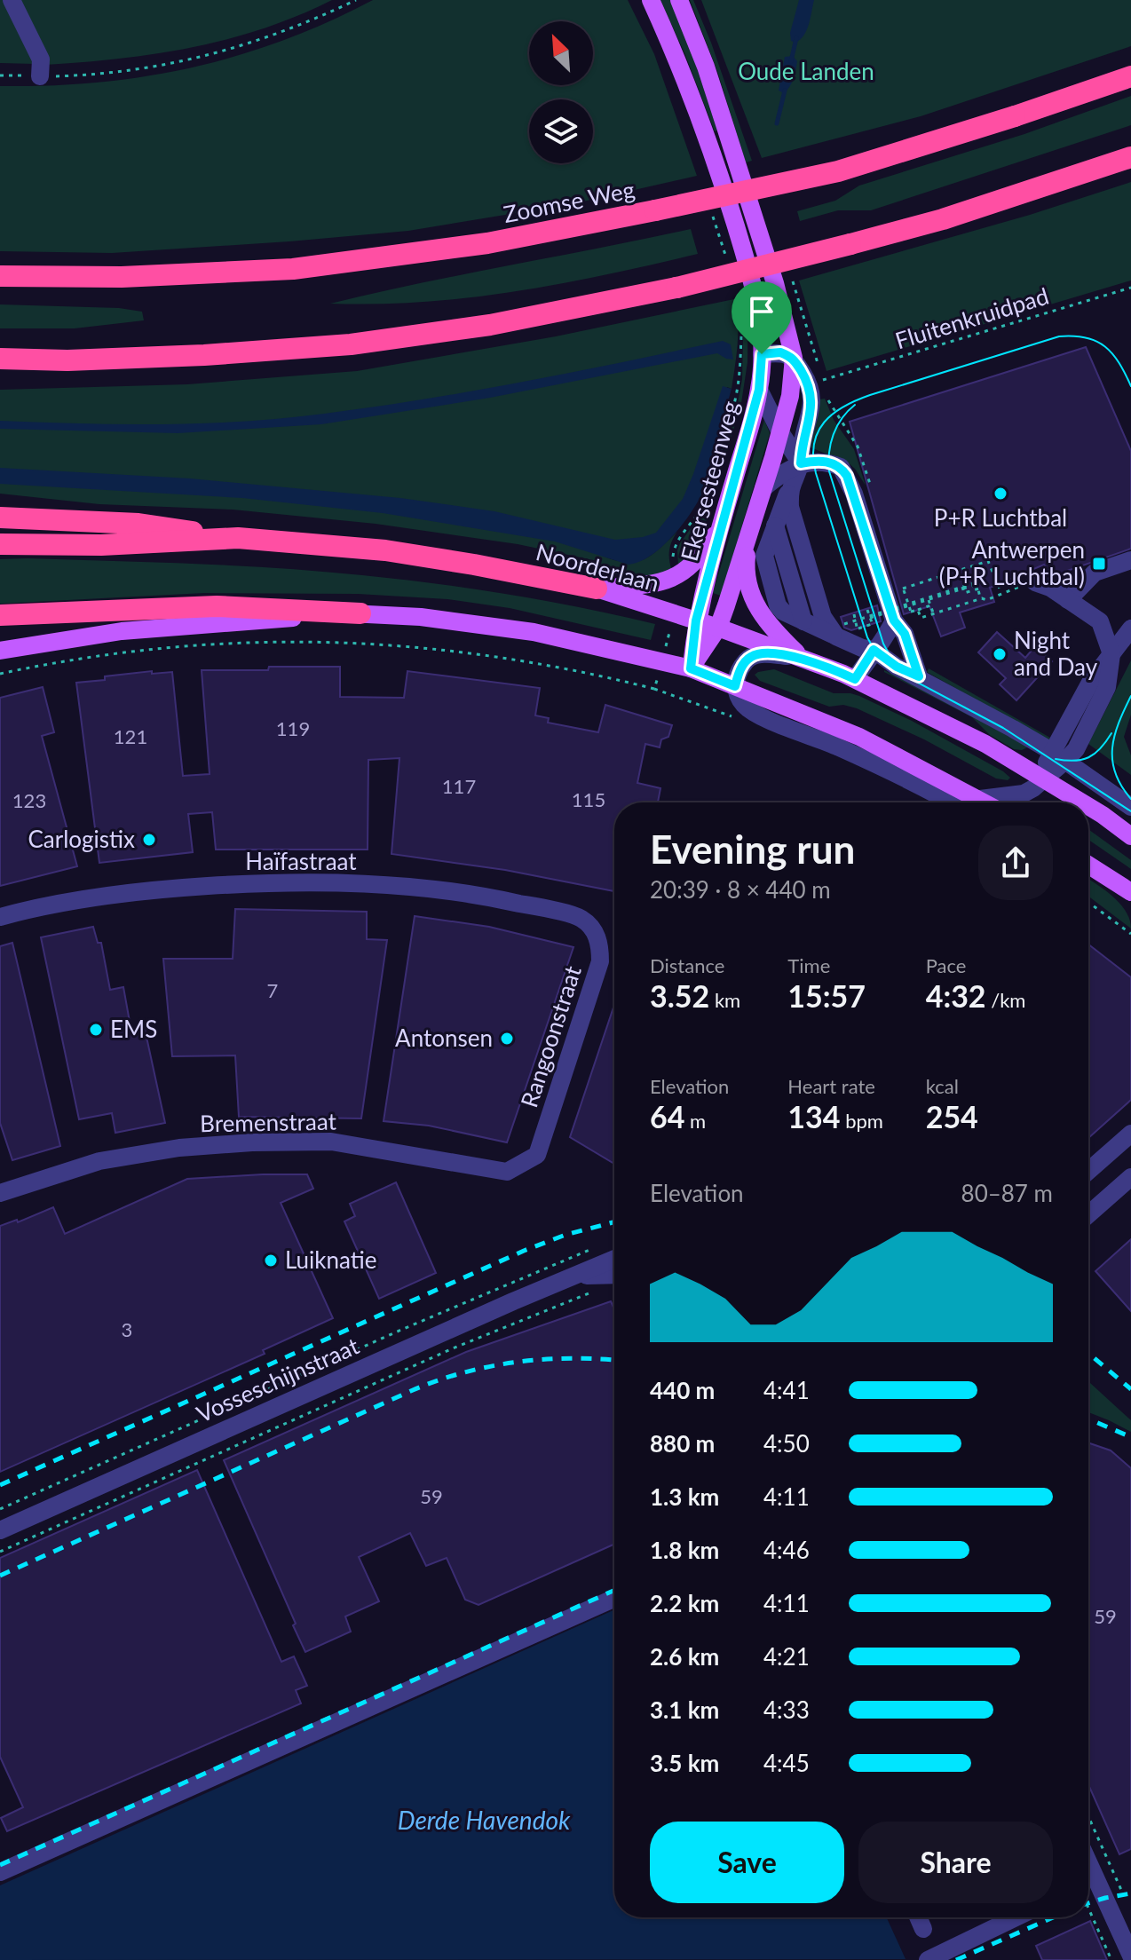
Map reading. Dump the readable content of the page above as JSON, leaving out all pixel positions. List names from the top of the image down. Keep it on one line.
{"streets":{"highway":["Zoomse Weg","Noorderlaan"],"main road":["Ekersesteenweg"],"street":["Haïfastraat","Rangoonstraat","Bremenstraat","Vosseschijnstraat"],"path":["Fluitenkruidpad"]},"crossings":[["Ekersesteenweg","Noorderlaan"],["Haïfastraat","Rangoonstraat"],["Rangoonstraat","Bremenstraat"]],"water":["Derde Havendok"],"parks":["Oude Landen"],"places":{"other":["P+R Luchtbal","Night and Day","Carlogistix","EMS","Antonsen","Luiknatie"],"transit":["Antwerpen (P+R Luchtbal)"]},"house_numbers":["119","121","117","115","123","7","3","59","59"],"north":"top left","page":{"heading":["Evening run","20:39 · 8 × 440 m"],"stats":[["Distance","3.52 km"],["Time","15:57"],["Pace","4:32 /km"],["Elevation","64 m"],["Heart rate","134 bpm"],["kcal","254"]],"chart":["Elevation","80–87 m"],"list":[{"name":"440 m","note":"4:41"},{"name":"880 m","note":"4:50"},{"name":"1.3 km","note":"4:11"},{"name":"1.8 km","note":"4:46"},{"name":"2.2 km","note":"4:11"},{"name":"2.6 km","note":"4:21"},{"name":"3.1 km","note":"4:33"},{"name":"3.5 km","note":"4:45"}],"buttons":["Save","Share"]}}
